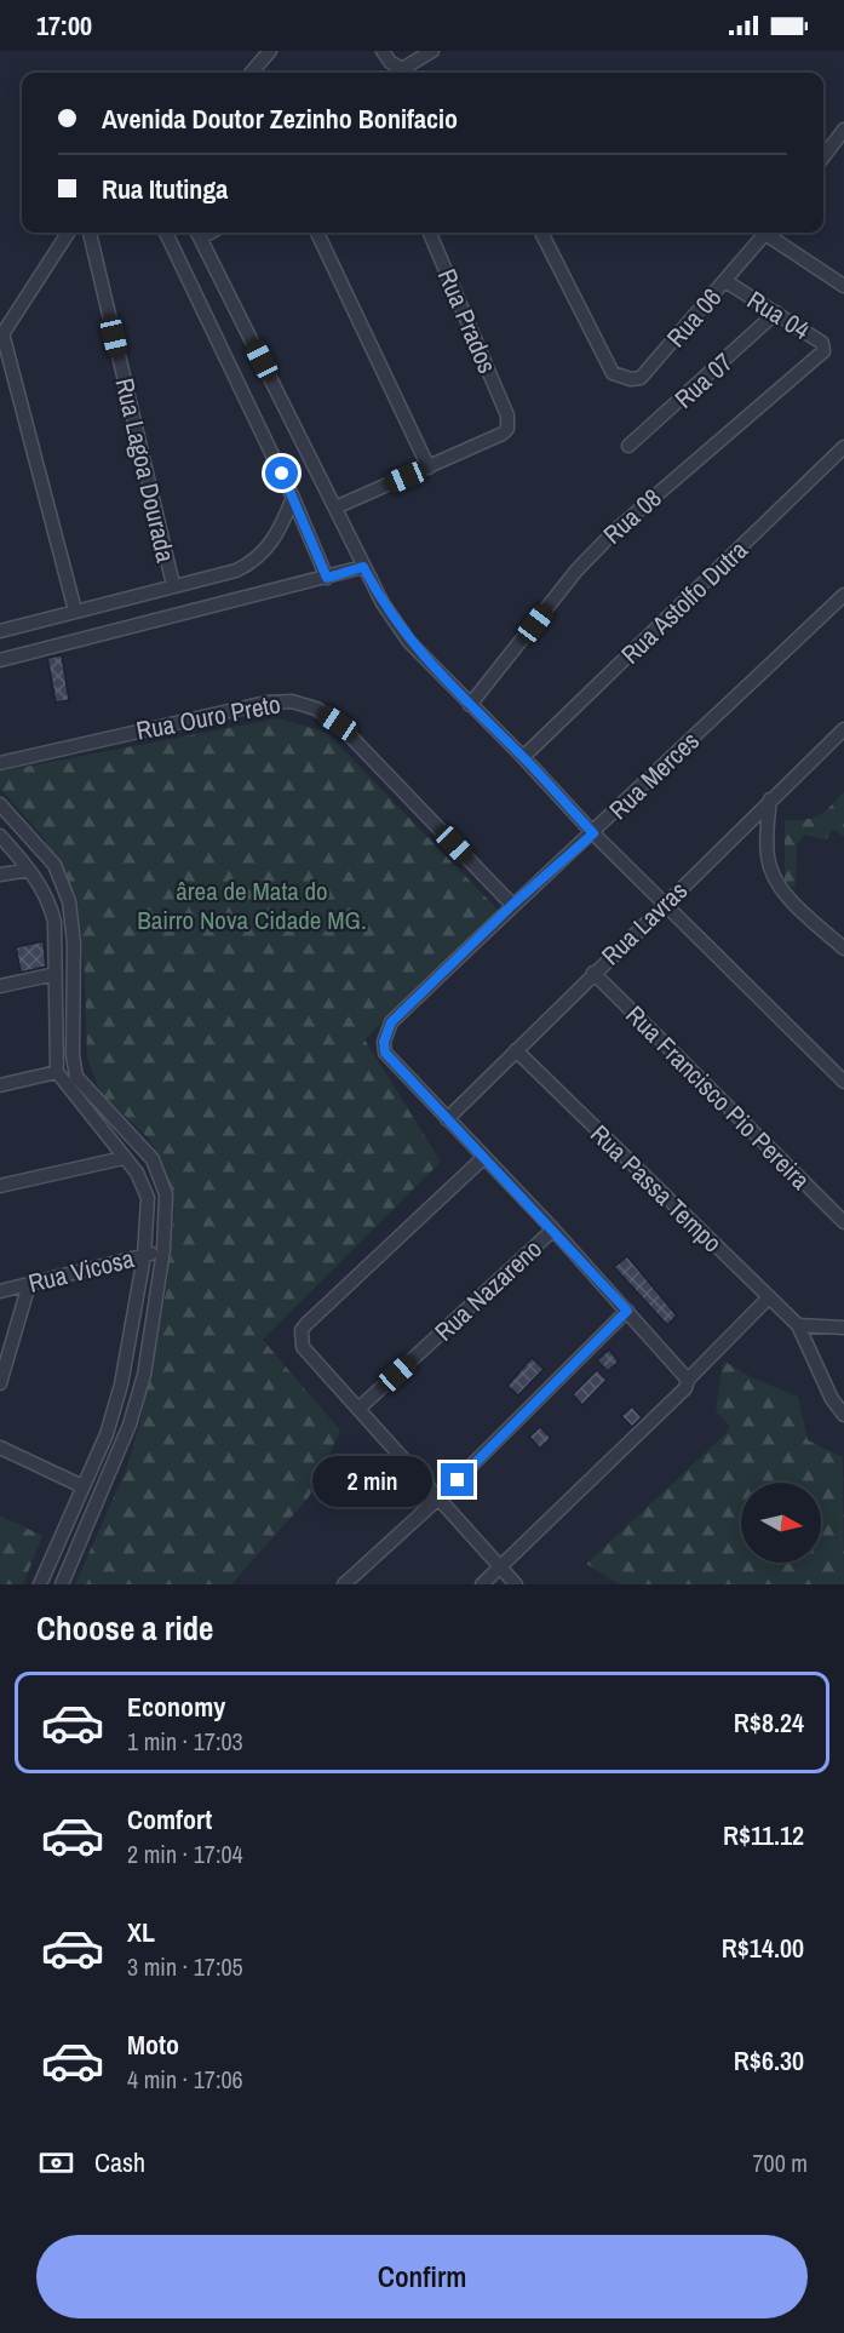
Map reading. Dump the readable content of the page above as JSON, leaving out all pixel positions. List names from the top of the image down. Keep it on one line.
{"streets":{"street":["Rua 04","Rua 06","Rua Prados","Rua 07","Rua Lagoa Dourada","Rua 08","Rua Astolfo Dutra","Rua Ouro Preto","Rua Merces","Rua Lavras","Rua Francisco Pio Pereira","Rua Passa Tempo","Rua Vicosa","Rua Nazareno"]},"crossings":[["Rua 04","Rua 06"],["Rua 04","Rua 07"],["Rua 04","Rua 08"],["Rua Ouro Preto","Rua Merces"],["Rua Merces","Rua Lavras"],["Rua Lavras","Rua Francisco Pio Pereira"],["Rua Lavras","Rua Passa Tempo"]],"parks":["ârea de Mata do Bairro Nova Cidade MG."],"north":"right","page":{"status":"17:00","banner":["Avenida Doutor Zezinho Bonifacio","Rua Itutinga"],"bubble":"2 min","heading":"Choose a ride","list":[{"name":"Economy","note":"1 min · 17:03","value":"R$8.24"},{"name":"Comfort","note":"2 min · 17:04","value":"R$11.12"},{"name":"XL","note":"3 min · 17:05","value":"R$14.00"},{"name":"Moto","note":"4 min · 17:06","value":"R$6.30"}],"pay":["Cash","700 m"],"buttons":"Confirm"}}
